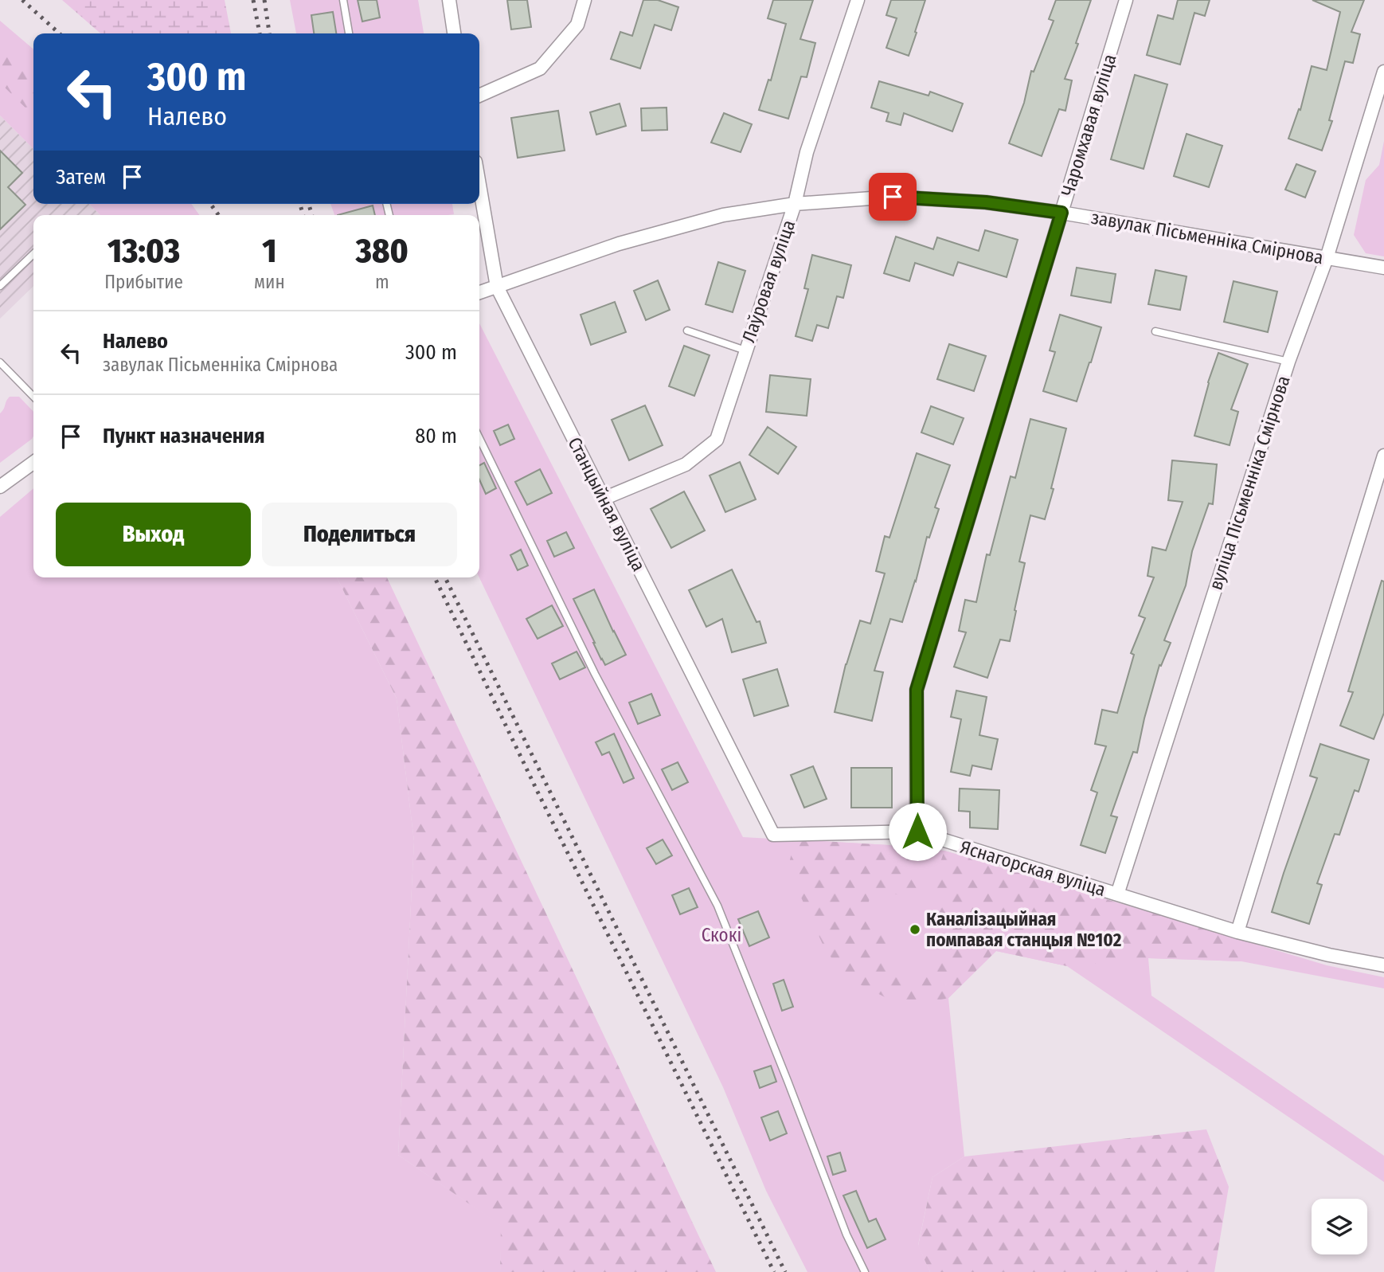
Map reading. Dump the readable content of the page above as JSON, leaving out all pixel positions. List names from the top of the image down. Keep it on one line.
{"streets":{"street":["Чаромхавая вуліца","завулак Пісьменніка Смірнова","Лаўровая вуліца","вуліца Пісьменніка Смірнова","Станцыйная вуліца","Яснагорская вуліца"]},"crossings":[["Чаромхавая вуліца","завулак Пісьменніка Смірнова"],["Чаромхавая вуліца","Яснагорская вуліца"],["завулак Пісьменніка Смірнова","Лаўровая вуліца"],["завулак Пісьменніка Смірнова","вуліца Пісьменніка Смірнова"],["завулак Пісьменніка Смірнова","Станцыйная вуліца"],["Лаўровая вуліца","Станцыйная вуліца"],["вуліца Пісьменніка Смірнова","Яснагорская вуліца"],["Станцыйная вуліца","Яснагорская вуліца"]],"parks":["Скокі"],"places":["Каналізацыйная помпавая станцыя №102"],"page":{"turn":["300 m","Налево"],"then":"Затем","eta":["13:03","Прибытие","1","мин","380","m"],"list":[{"name":"Налево","note":"завулак Пісьменніка Смірнова","value":"300 m"},{"name":"Пункт назначения","value":"80 m"}],"buttons":["Выход","Поделиться"]}}
